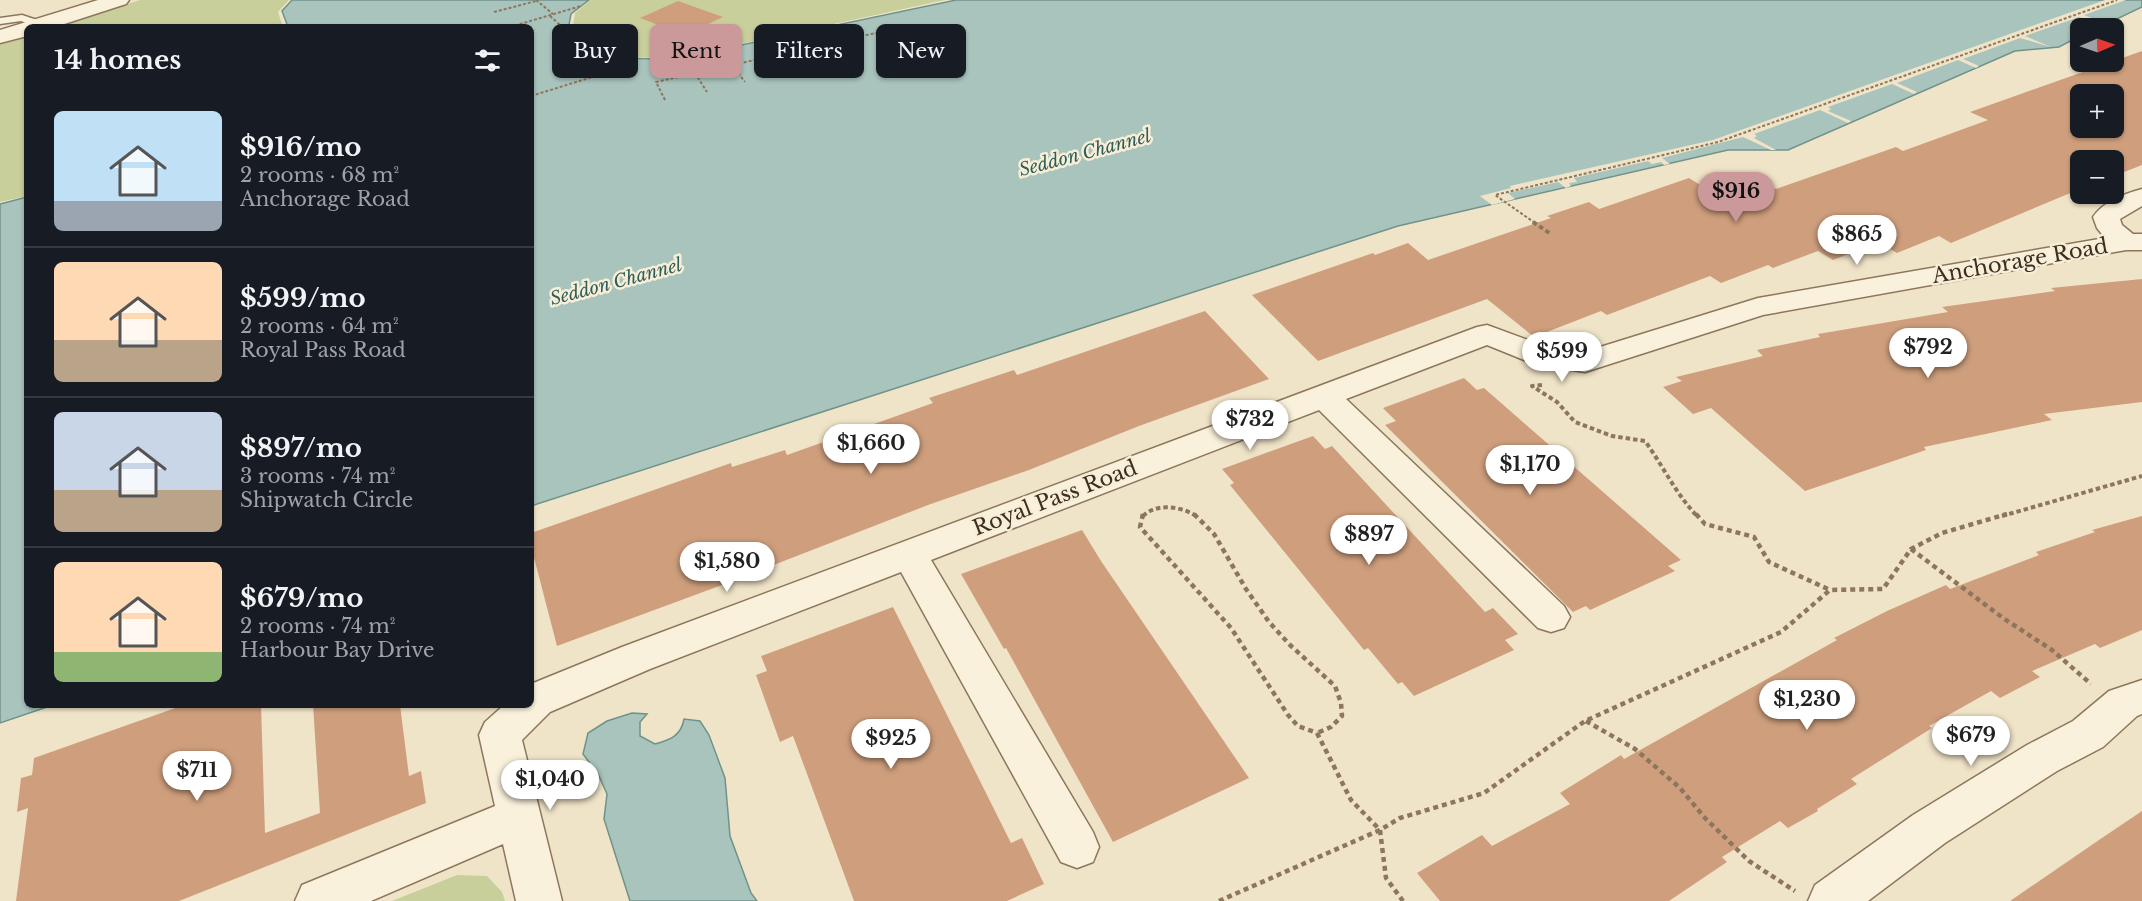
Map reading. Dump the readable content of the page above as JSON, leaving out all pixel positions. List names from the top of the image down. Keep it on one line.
{"streets":{"street":["Anchorage Road","Royal Pass Road"]},"crossings":[["Anchorage Road","Royal Pass Road"]],"water":["Seddon Channel"],"north":"right","page":{"map_buttons":["+","−"],"chip":["Buy","Rent","Filters","New"],"heading":"14 homes","list":[{"name":"$916/mo","note":"2 rooms · 68 m² · Anchorage Road"},{"name":"$599/mo","note":"2 rooms · 64 m² · Royal Pass Road"},{"name":"$897/mo","note":"3 rooms · 74 m² · Shipwatch Circle"},{"name":"$679/mo","note":"2 rooms · 74 m² · Harbour Bay Drive"}],"price":["$916","$865","$792","$599","$732","$1,660","$1,170","$897","$1,580","$1,230","$679","$925","$711","$1,040"]}}
